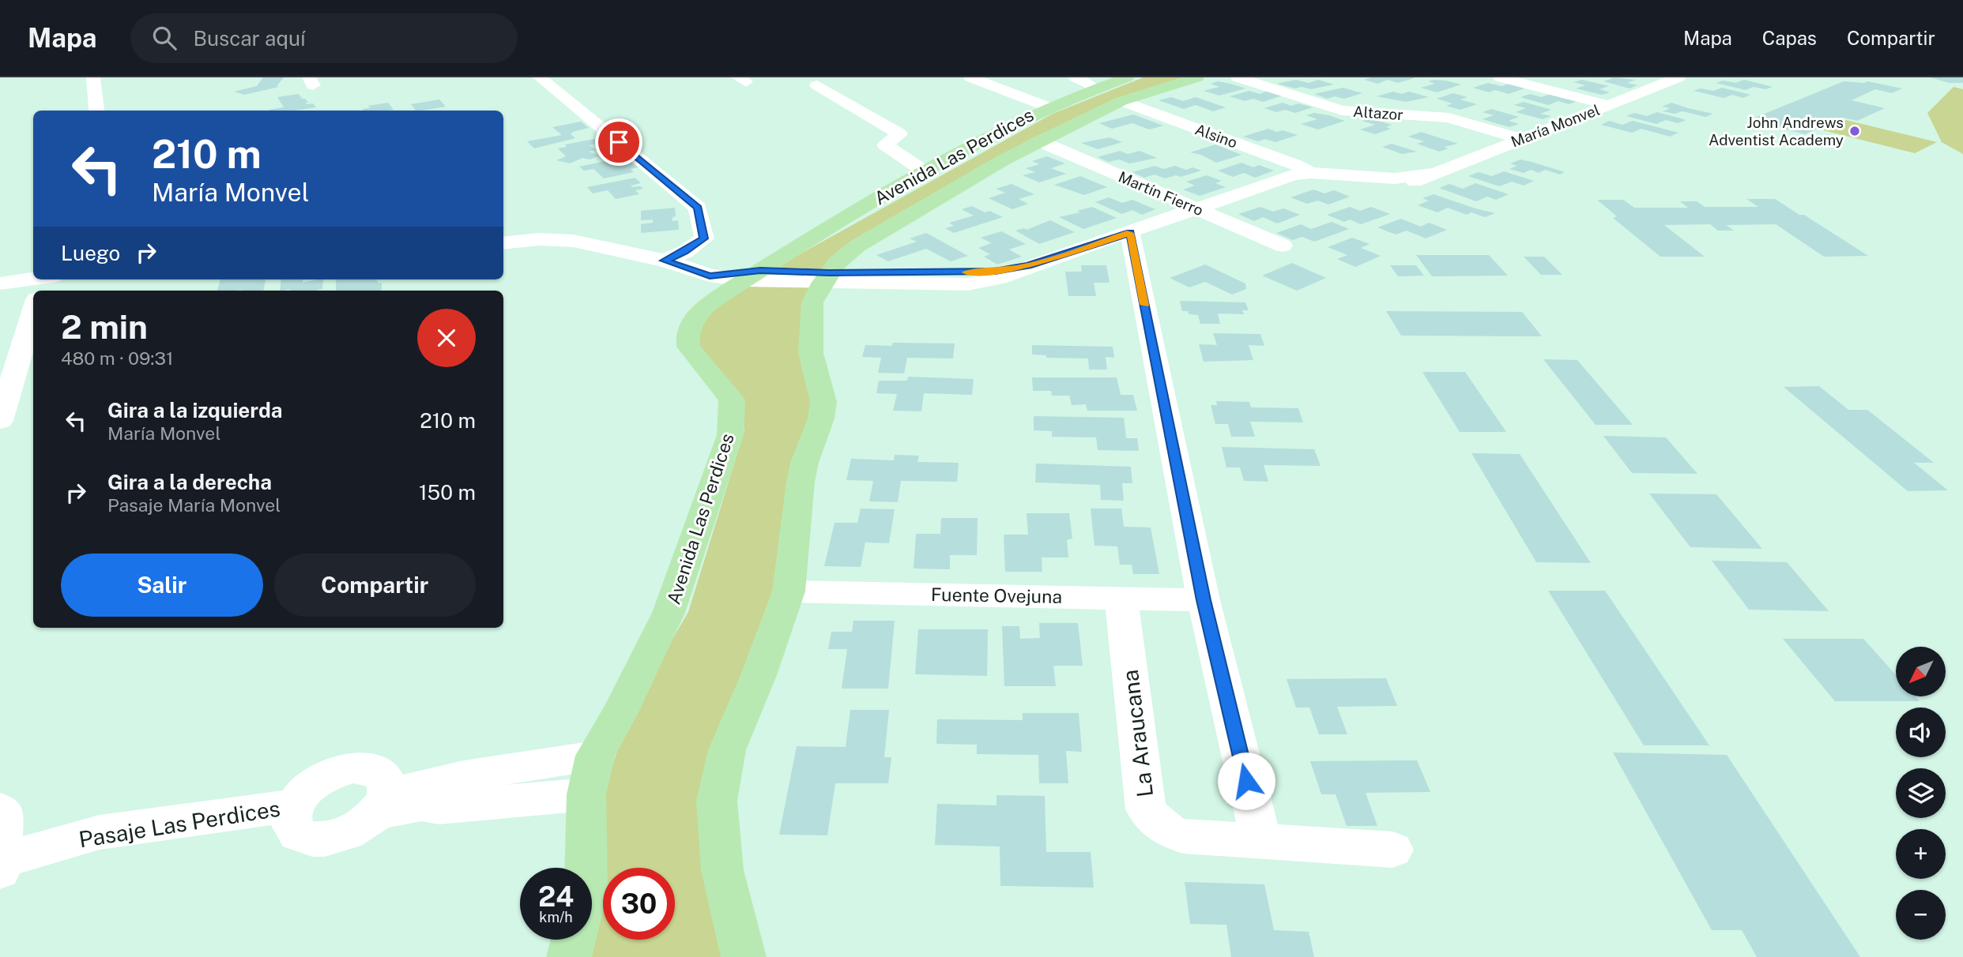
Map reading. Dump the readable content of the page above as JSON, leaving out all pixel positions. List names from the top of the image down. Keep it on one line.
{"streets":{"main road":["Avenida Las Perdices"],"street":["Altazor","María Monvel","Alsino","Martín Fierro","Fuente Ovejuna","La Araucana","Pasaje Las Perdices"]},"crossings":[["Altazor","María Monvel"],["María Monvel","Alsino"],["María Monvel","Avenida Las Perdices"],["María Monvel","Martín Fierro"],["Avenida Las Perdices","Pasaje Las Perdices"],["Fuente Ovejuna","La Araucana"]],"places":["John Andrews Adventist Academy"],"north":"bottom left","page":{"header":"Mapa","search":"Buscar aquí","nav":["Mapa","Capas","Compartir"],"turn":["210 m","María Monvel"],"then":"Luego","heading":["2 min","480 m · 09:31"],"list":[{"name":"Gira a la izquierda","note":"María Monvel","value":"210 m"},{"name":"Gira a la derecha","note":"Pasaje María Monvel","value":"150 m"}],"buttons":["Salir","Compartir"],"map_buttons":["+","−"],"speed":"24 km/h","limit":"30"}}
